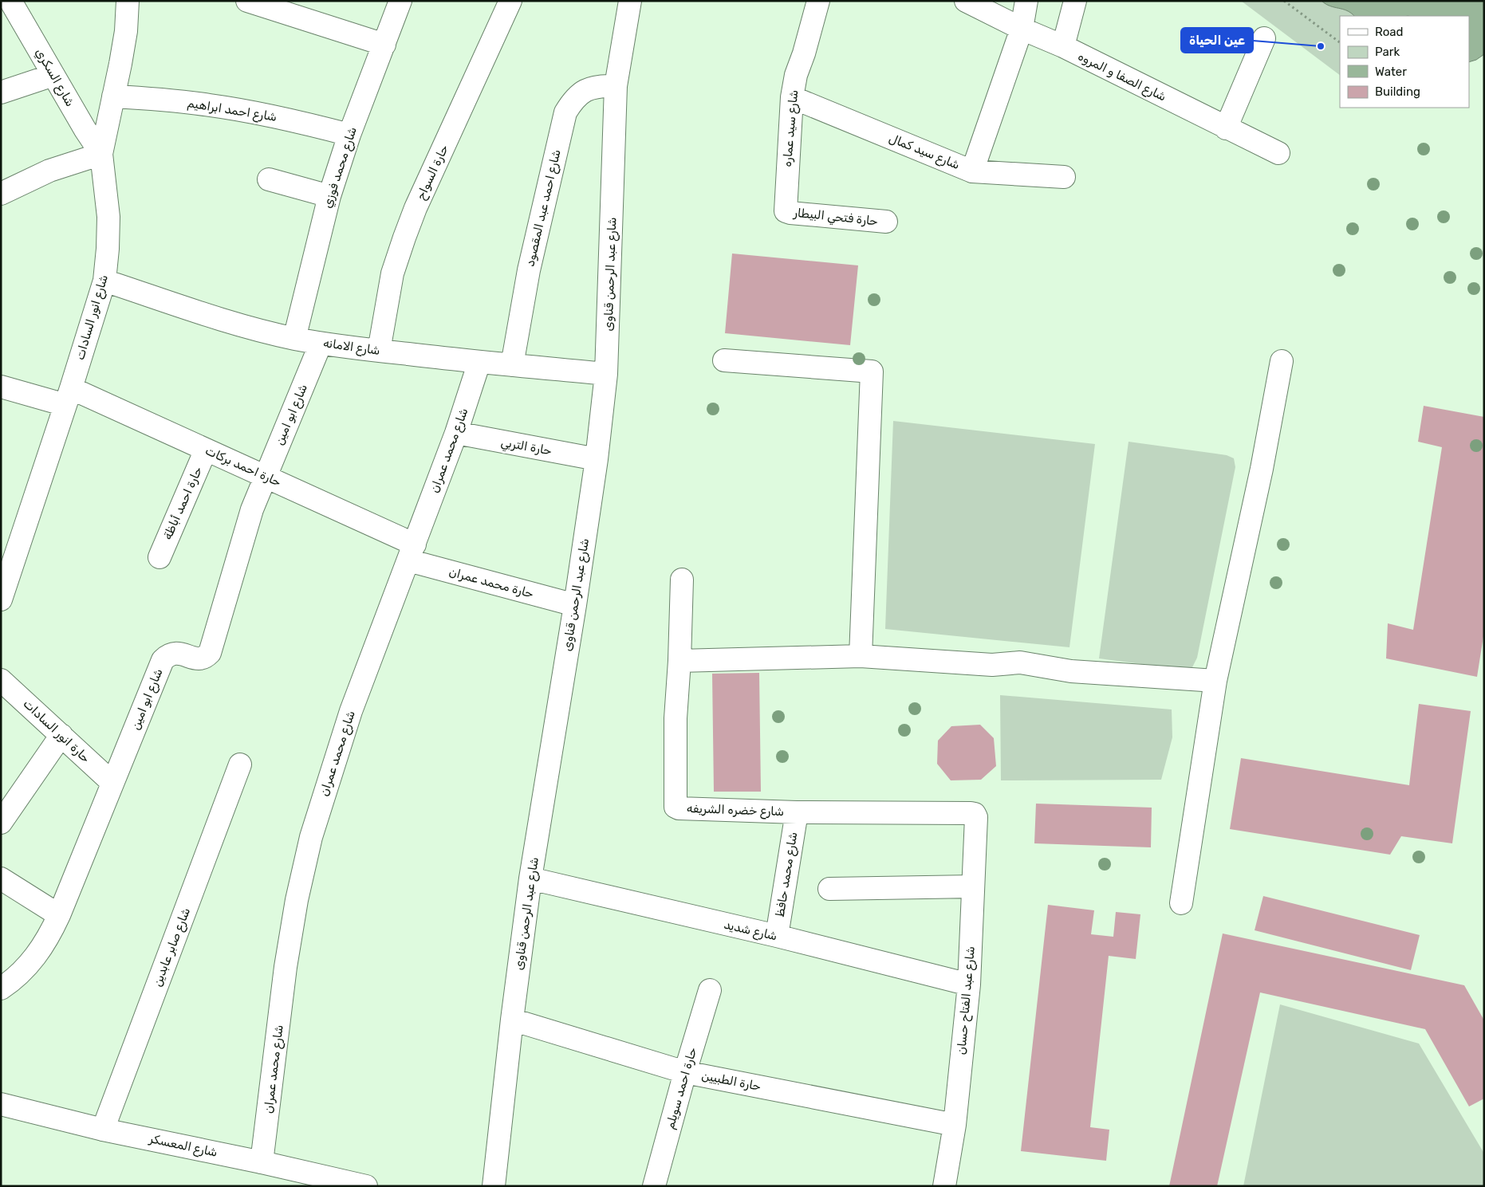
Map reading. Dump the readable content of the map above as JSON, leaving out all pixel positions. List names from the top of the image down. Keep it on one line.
{"streets":{"street":["شارع الصفا و المروه","شارع السكري","شارع احمد ابراهيم","شارع سيد عماره","شارع سيد كمال","شارع محمد فوزي","حارة السواح","شارع احمد عبد المقصود","حارة فتحي البيطار","شارع عبد الرحمن قناوى","شارع انور السادات","شارع الامانه","شارع ابو امين","حارة التربي","شارع محمد عمران","حارة احمد بركات","حارة احمد أباظة","حارة محمد عمران","حارة انور السادات","شارع خضره الشريفه","شارع محمد حافظ","شارع شديد","شارع صابر عابدين","شارع عبد الفتاح حسان","حارة الطبيين","حارة احمد سويلم","شارع المعسكر"]},"crossings":[["شارع السكري","شارع انور السادات"],["شارع احمد ابراهيم","شارع محمد فوزي"],["شارع احمد ابراهيم","شارع انور السادات"],["شارع سيد عماره","شارع سيد كمال"],["شارع سيد عماره","حارة فتحي البيطار"],["شارع محمد فوزي","شارع الامانه"],["حارة السواح","شارع الامانه"],["شارع احمد عبد المقصود","شارع عبد الرحمن قناوى"],["شارع احمد عبد المقصود","شارع الامانه"],["شارع عبد الرحمن قناوى","شارع الامانه"],["شارع عبد الرحمن قناوى","حارة التربي"],["شارع عبد الرحمن قناوى","حارة محمد عمران"],["شارع عبد الرحمن قناوى","شارع شديد"],["شارع عبد الرحمن قناوى","حارة الطبيين"],["شارع انور السادات","شارع الامانه"],["شارع انور السادات","حارة احمد بركات"],["شارع الامانه","شارع ابو امين"],["شارع الامانه","شارع محمد عمران"],["شارع ابو امين","حارة احمد بركات"],["شارع ابو امين","حارة انور السادات"],["حارة التربي","شارع محمد عمران"],["شارع محمد عمران","حارة احمد بركات"],["شارع محمد عمران","حارة محمد عمران"],["شارع محمد عمران","شارع المعسكر"],["حارة احمد بركات","حارة احمد أباظة"],["حارة احمد بركات","حارة محمد عمران"],["شارع خضره الشريفه","شارع محمد حافظ"],["شارع خضره الشريفه","شارع عبد الفتاح حسان"],["شارع محمد حافظ","شارع شديد"],["شارع شديد","شارع عبد الفتاح حسان"],["شارع صابر عابدين","شارع المعسكر"],["شارع عبد الفتاح حسان","حارة الطبيين"],["حارة الطبيين","حارة احمد سويلم"]],"places":["عين الحياة"],"legend":["Road","Park","Water","Building"]}
